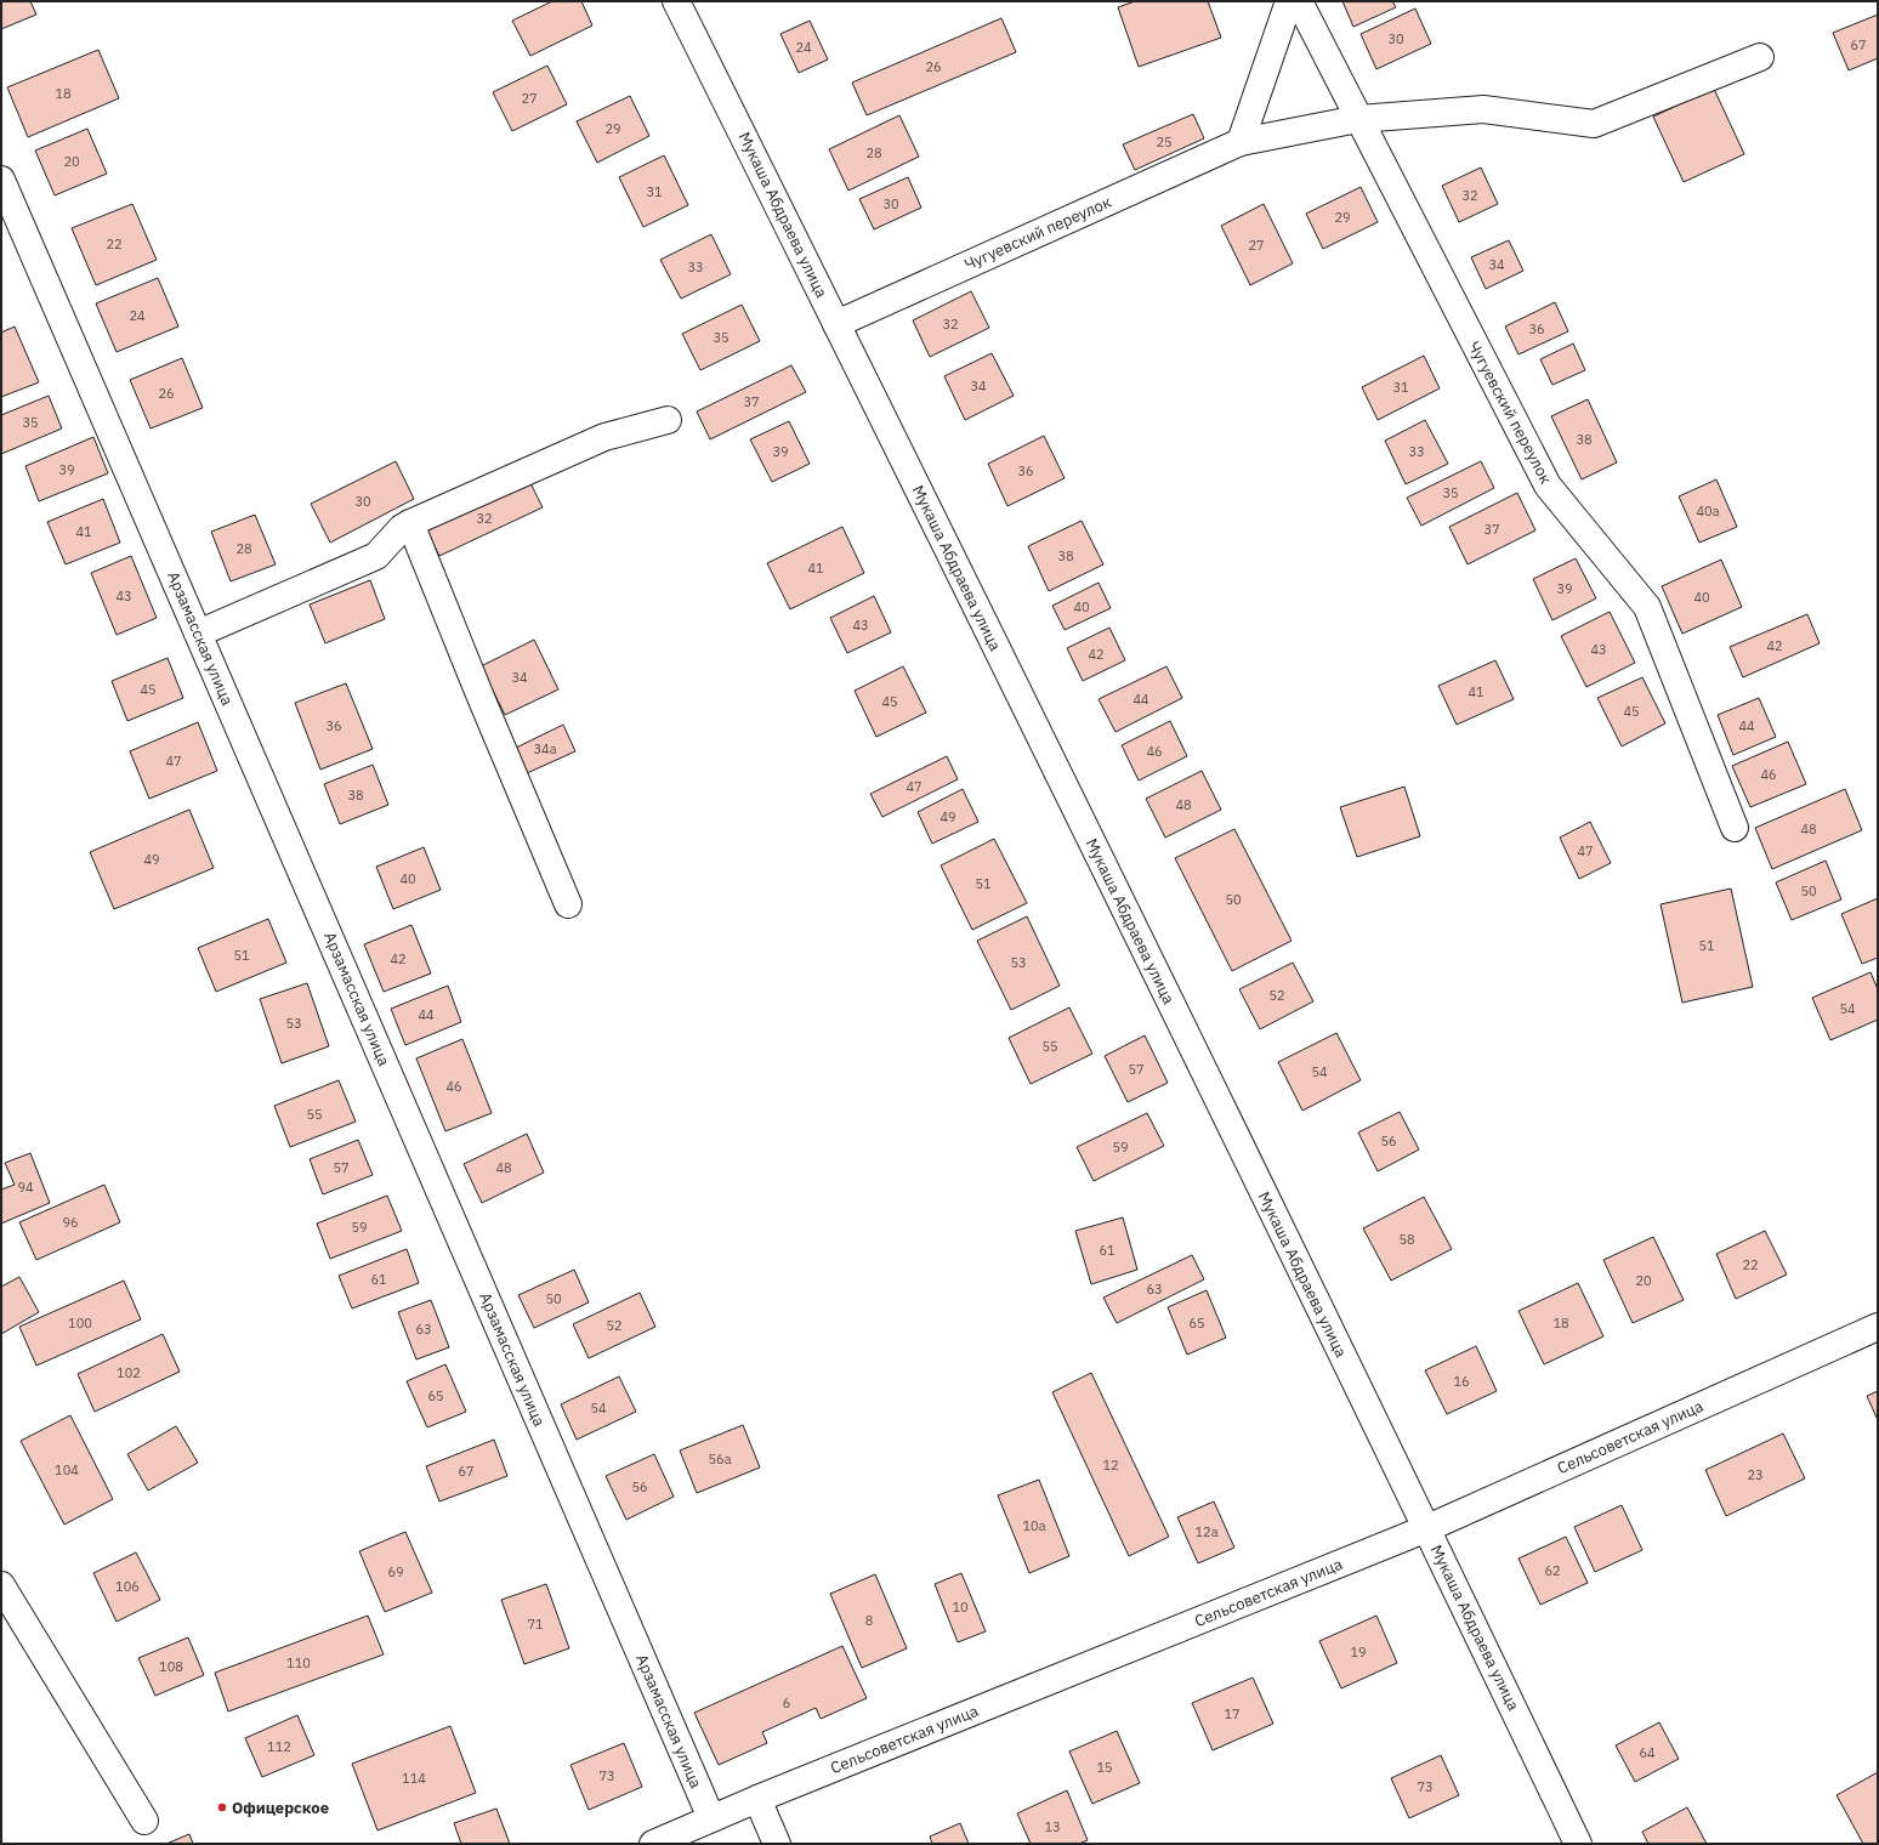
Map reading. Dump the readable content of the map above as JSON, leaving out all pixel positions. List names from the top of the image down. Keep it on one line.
{"streets":{"street":["Мукаша Абдраева улица","Чугуевский переулок","Арзамасская улица","Сельсоветская улица"]},"crossings":[["Мукаша Абдраева улица","Чугуевский переулок"],["Мукаша Абдраева улица","Сельсоветская улица"],["Арзамасская улица","Сельсоветская улица"]],"places":["Офицерское"],"house_numbers":["30","67","24","26","18","27","29","25","28","20","31","32","30","29","22","27","34","33","24","32","36","35","34","31","26","37","35","38","39","33","39","36","35","30","40a","32","37","41","28","38","41","39","43","40","40","43","42","43","42","34","45","41","44","45","45","36","44","34a","46","47","46","47","38","48","49","48","47","49","40","51","50","50","51","51","42","53","52","54","44","53","55","57","54","46","55","56","59","57","48","94","96","59","58","61","22","61","20","63","50","100","65","18","52","63","102","16","65","54","56a","12","104","67","23","56","10a","12a","62","69","106","10","8","71","19","110","108","6","17","112","64","15","73","114","73","13"]}
